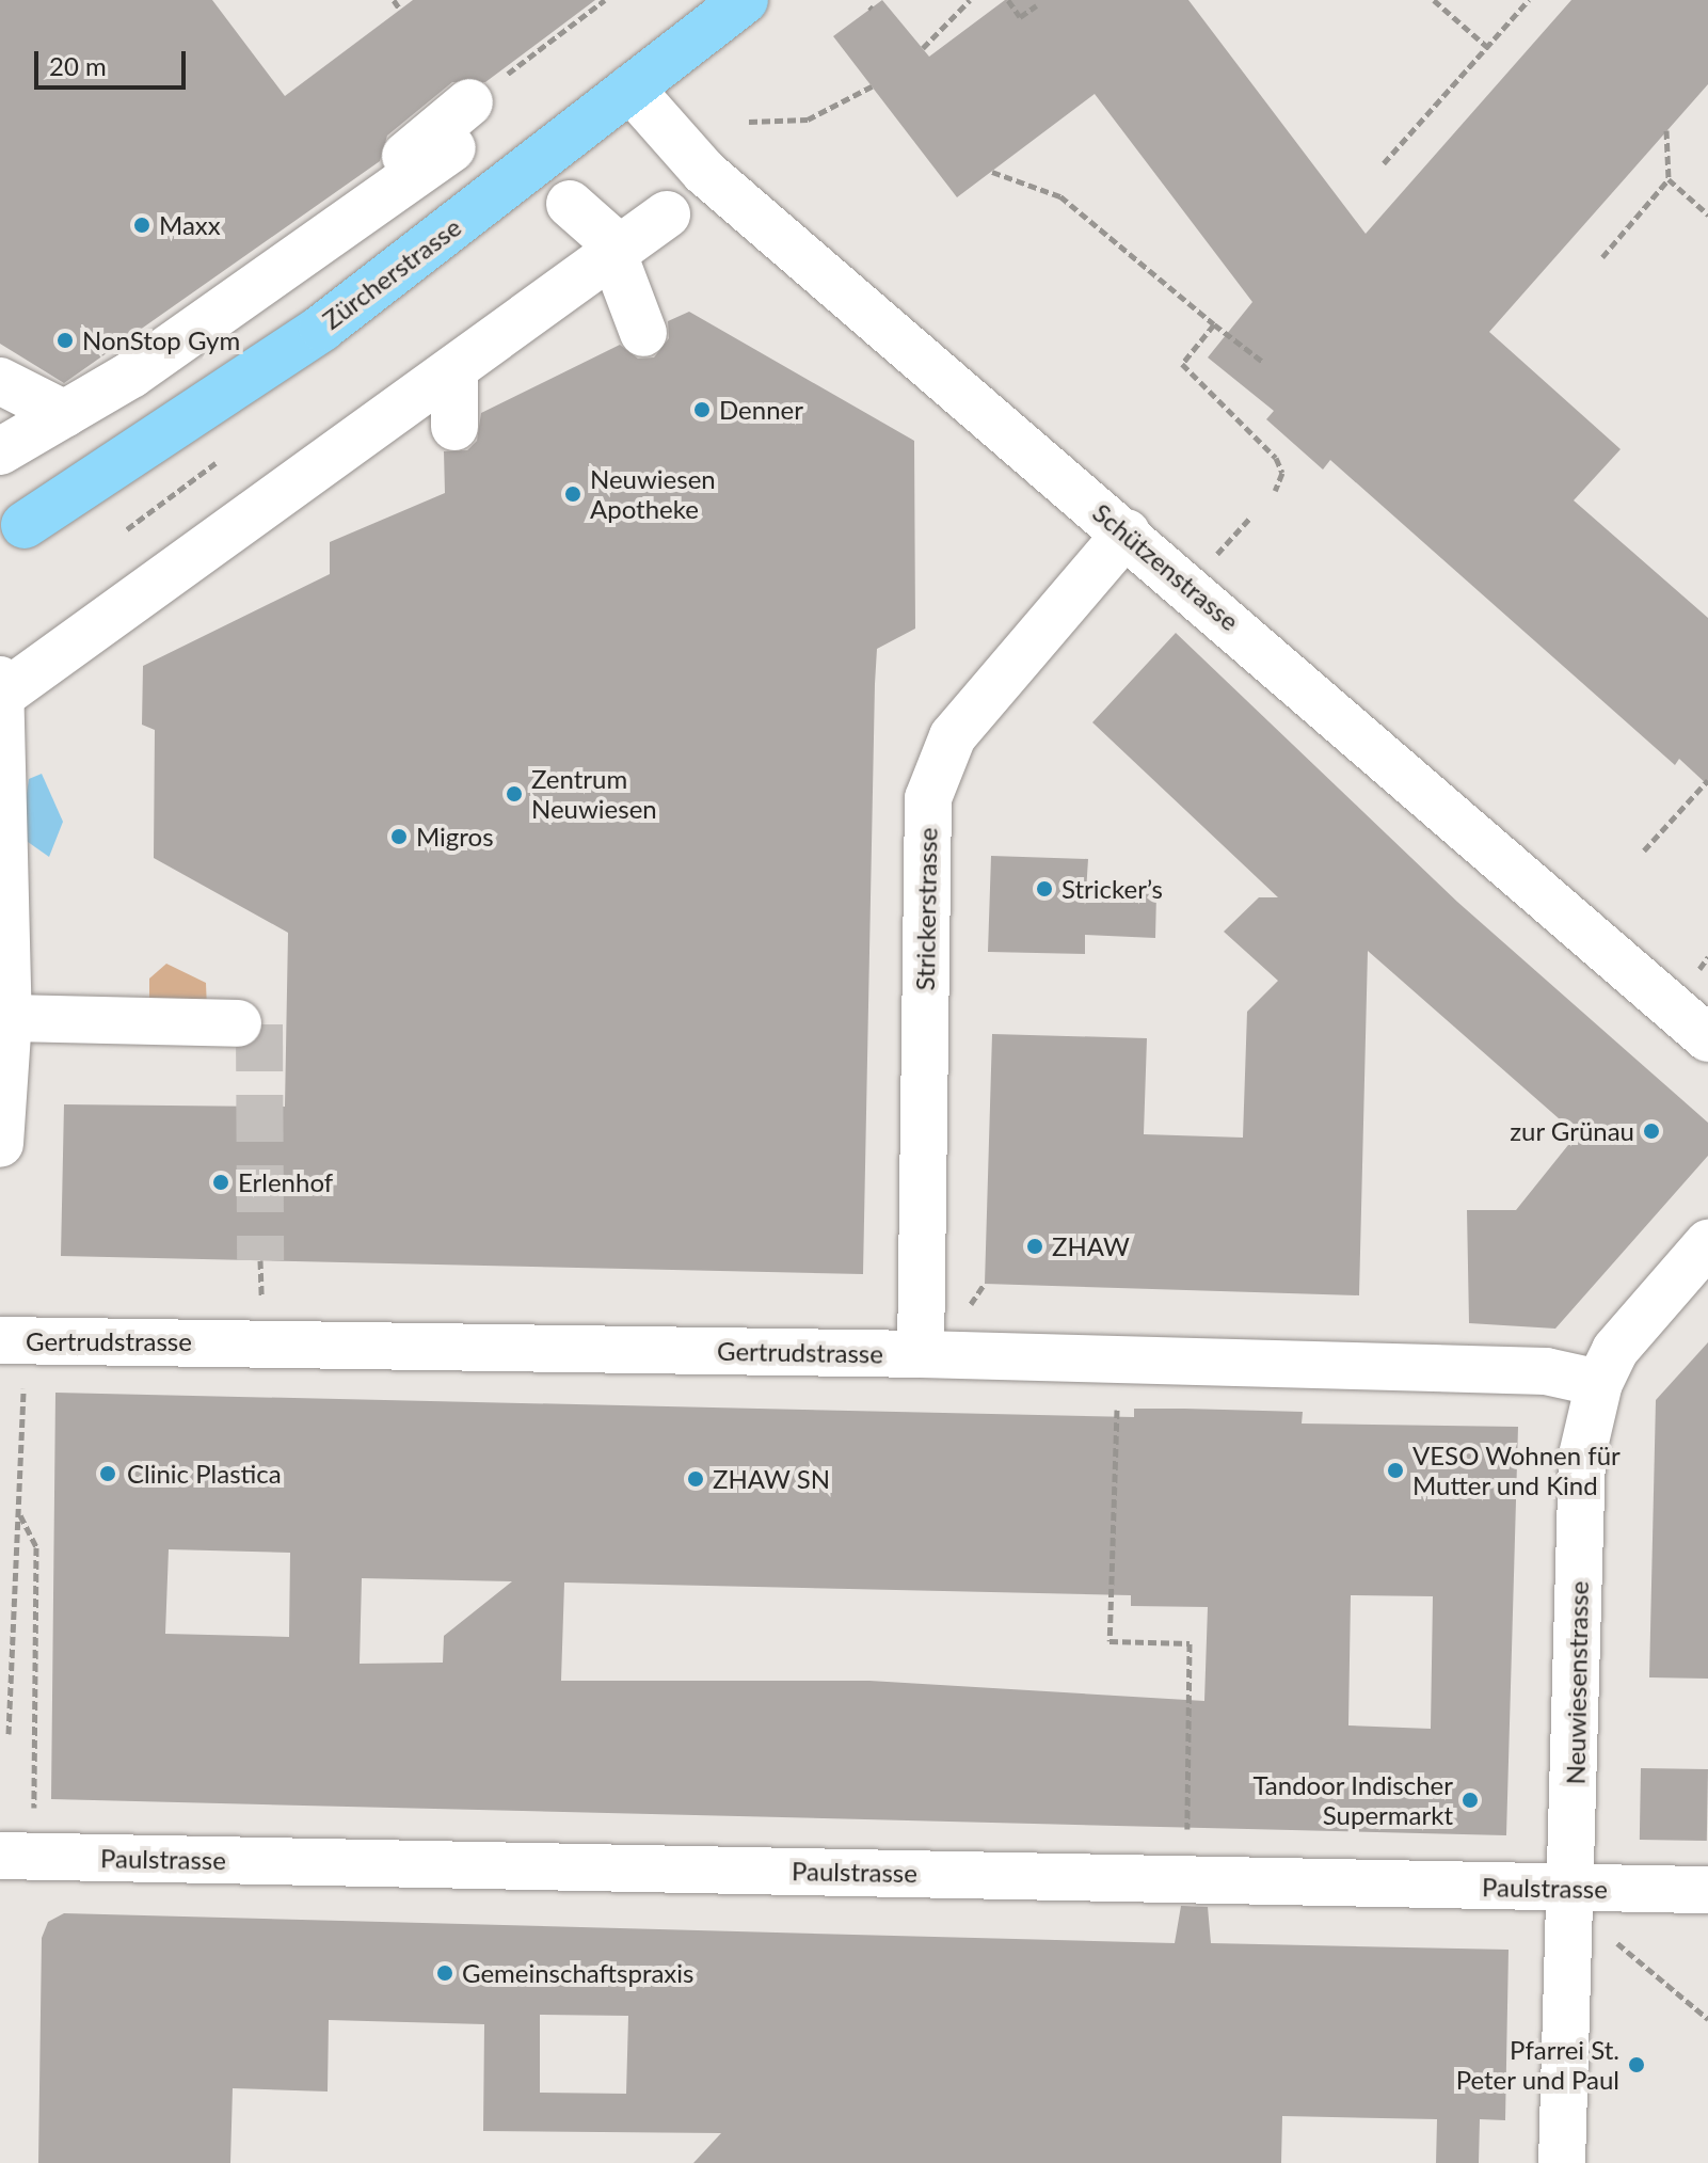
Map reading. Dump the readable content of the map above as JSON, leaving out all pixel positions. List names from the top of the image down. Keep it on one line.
{"streets":{"main road":["Zürcherstrasse"],"street":["Schützenstrasse","Strickerstrasse","Gertrudstrasse","Neuwiesenstrasse","Paulstrasse"]},"crossings":[["Zürcherstrasse","Schützenstrasse"],["Schützenstrasse","Strickerstrasse"],["Strickerstrasse","Gertrudstrasse"],["Gertrudstrasse","Neuwiesenstrasse"],["Neuwiesenstrasse","Paulstrasse"]],"places":["Maxx","NonStop Gym","Denner","Neuwiesen Apotheke","Zentrum Neuwiesen","Migros","Stricker’s","zur Grünau","Erlenhof","ZHAW","VESO Wohnen für Mutter und Kind","Clinic Plastica","ZHAW SN","Tandoor Indischer Supermarkt","Gemeinschaftspraxis","Pfarrei St. Peter und Paul"],"scale_bar":"20 m"}
